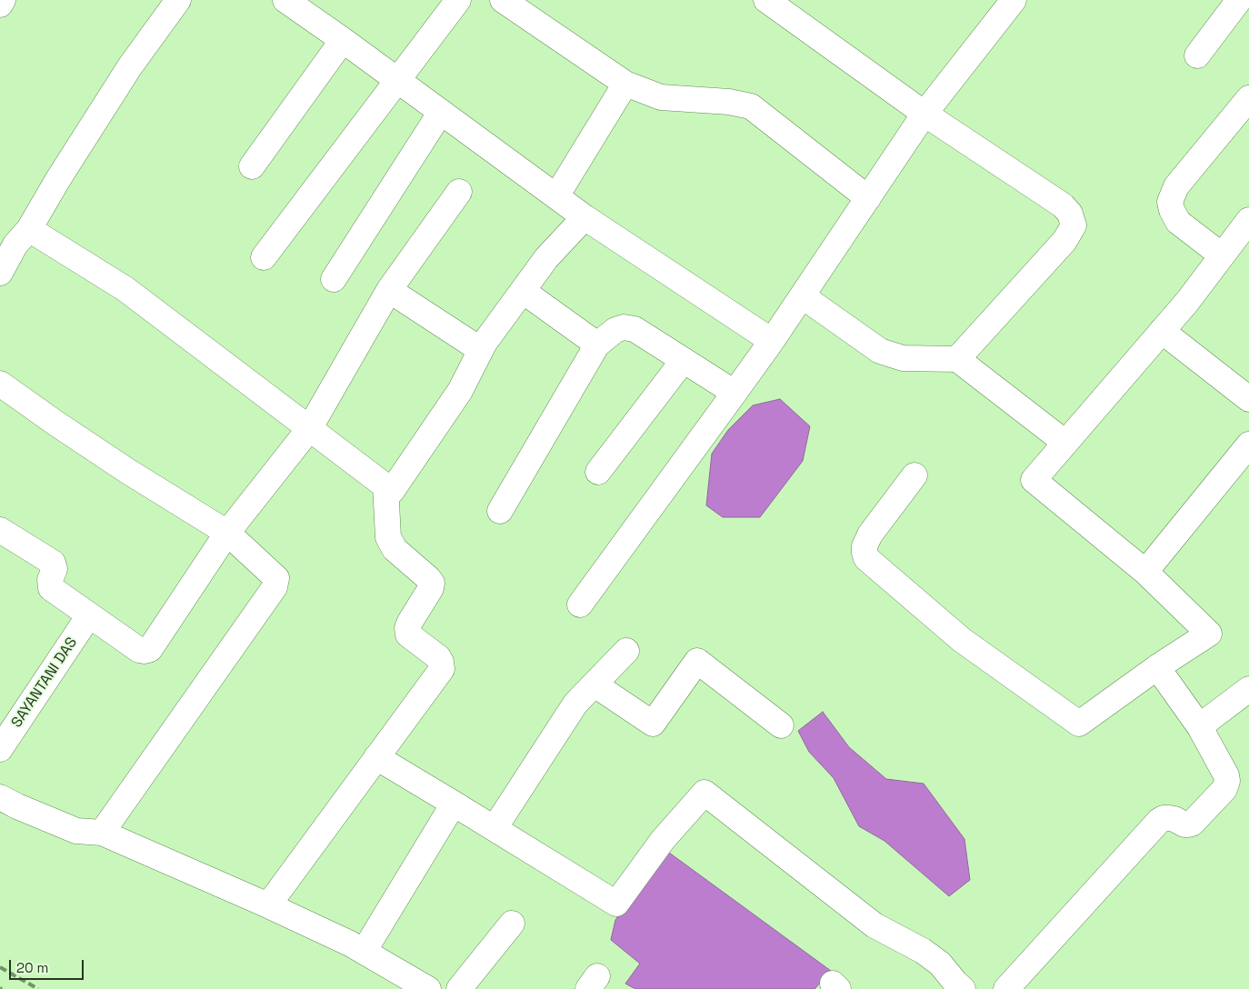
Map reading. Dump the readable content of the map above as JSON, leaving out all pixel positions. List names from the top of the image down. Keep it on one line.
{"streets":{"street":["SAYANTANI DAS"]},"scale_bar":"20 m"}
